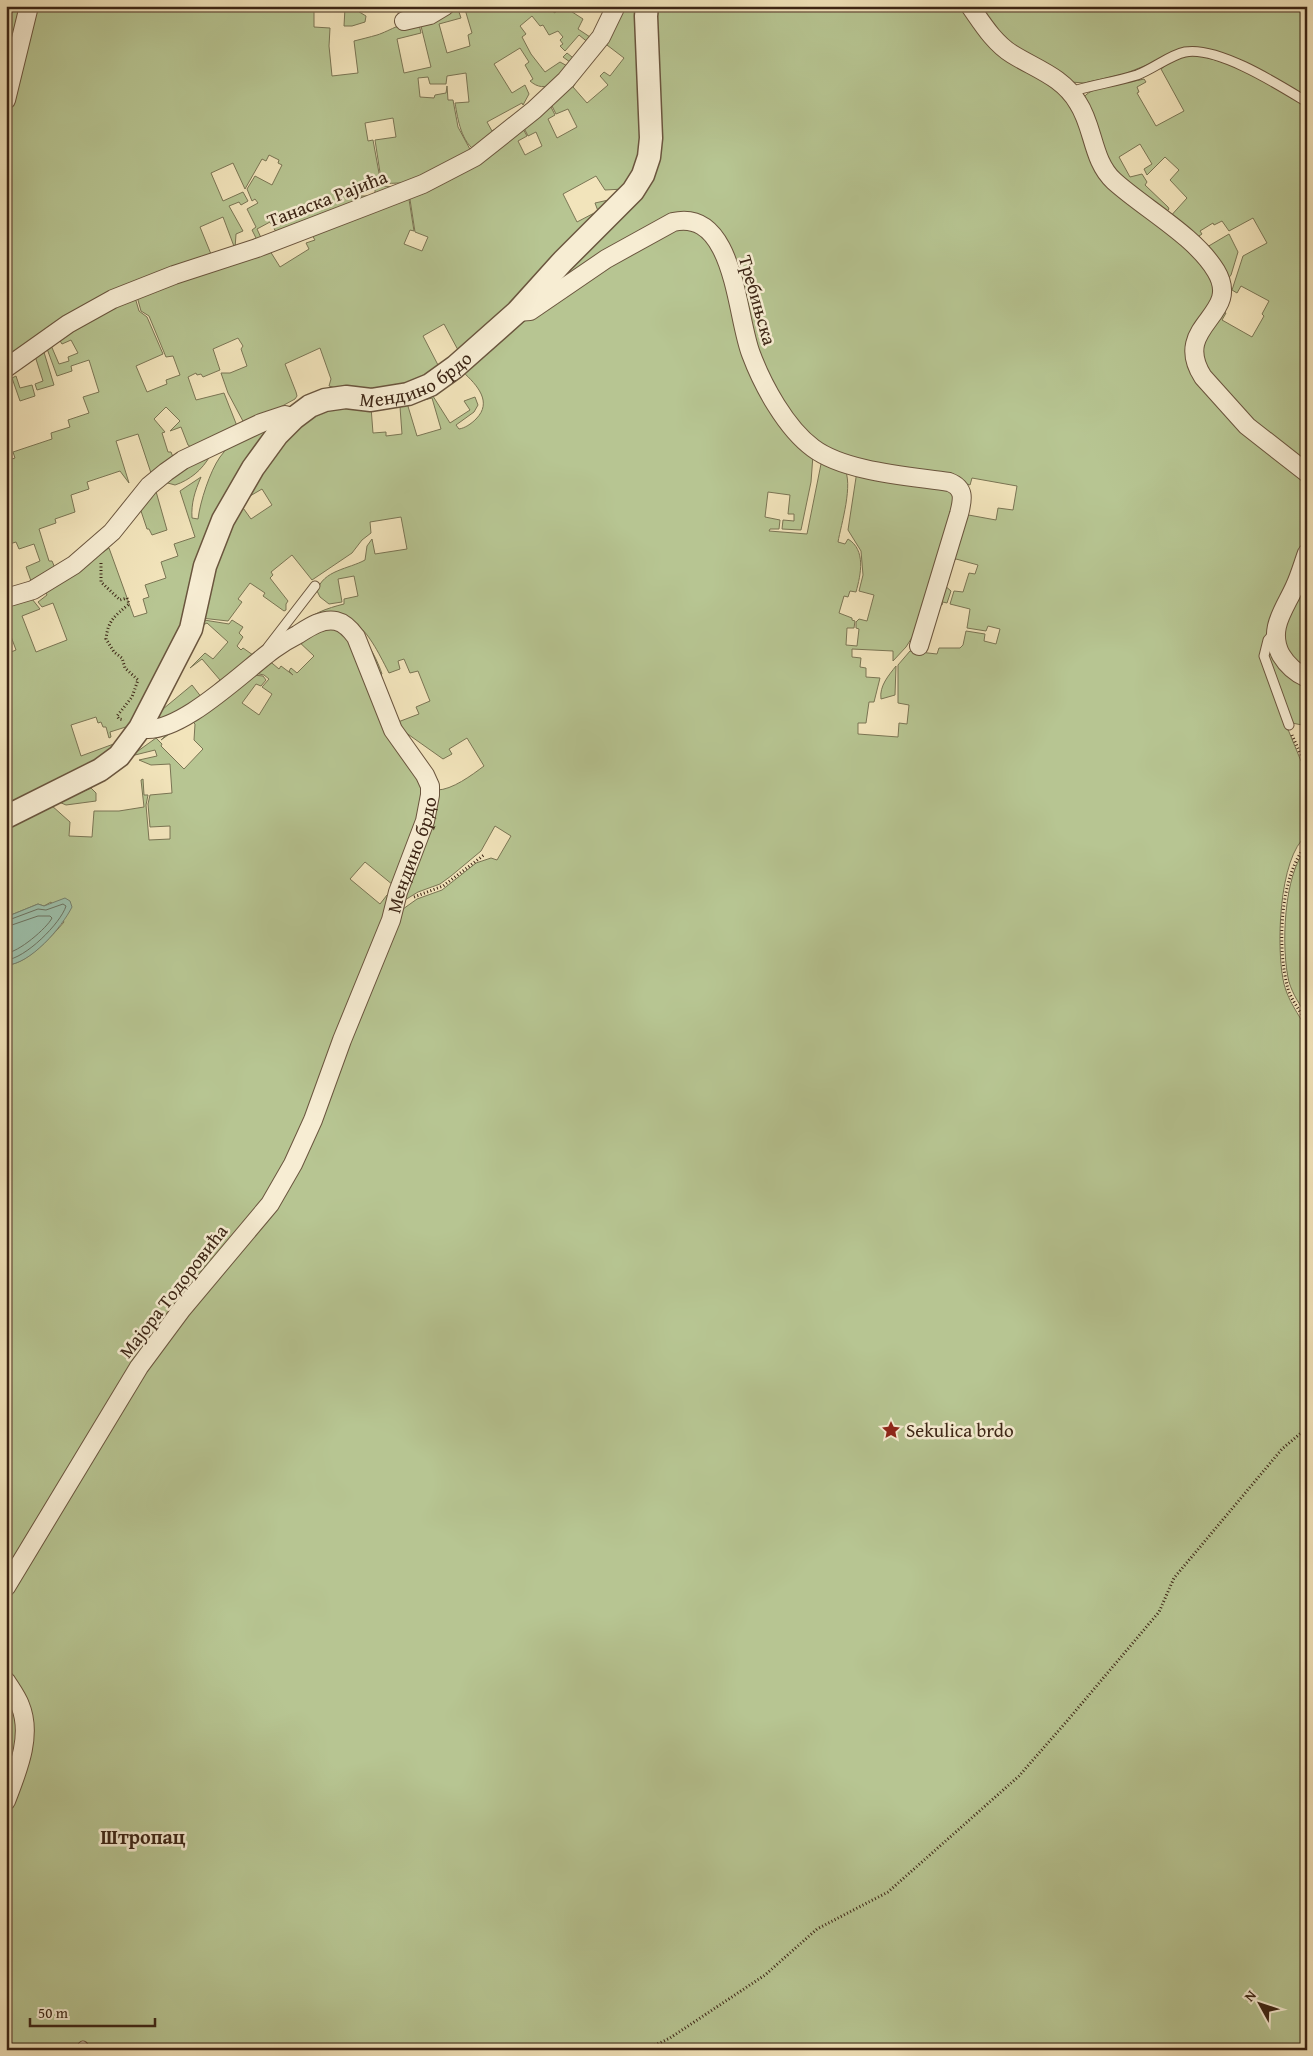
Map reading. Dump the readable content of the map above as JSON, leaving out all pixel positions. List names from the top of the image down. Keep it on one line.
{"streets":{"street":["Танаска Рајића","Требињска","Мендино брдо","Мајора Тодоровића"]},"crossings":[["Требињска","Мендино брдо"],["Мендино брдо","Мајора Тодоровића"]],"districts":["Штропац"],"places":{"place":["Sekulica brdo"]},"scale_bar":"50 m","north":"top left"}
